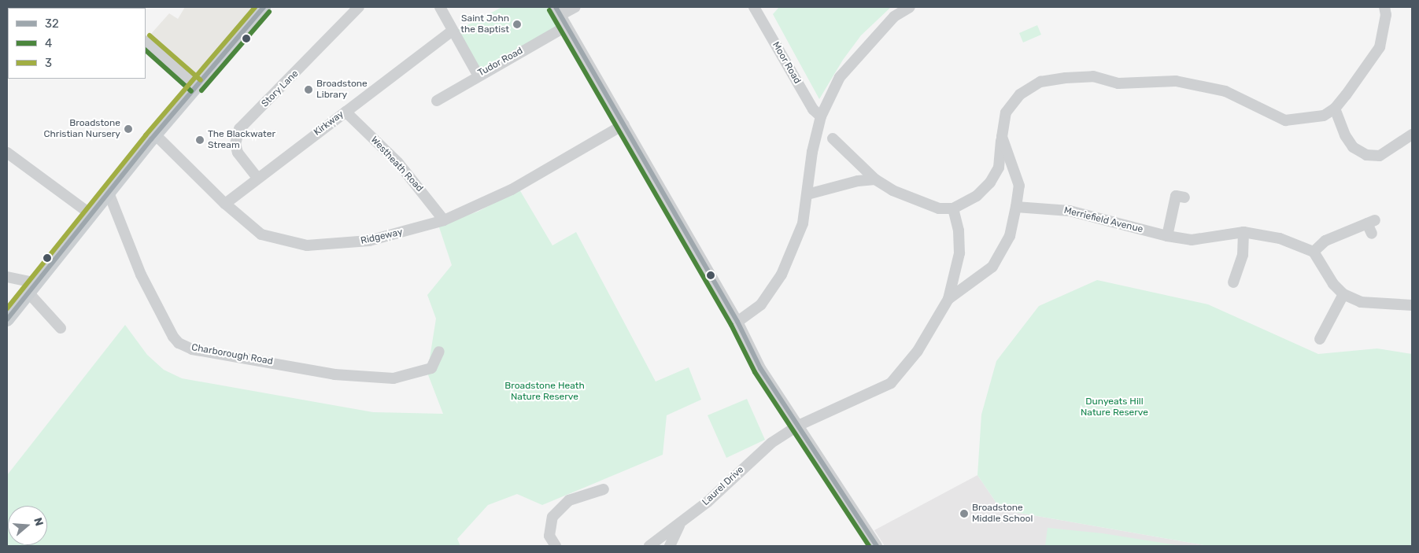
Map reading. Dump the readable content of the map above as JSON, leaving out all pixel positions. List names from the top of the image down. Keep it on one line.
{"streets":{"street":["Tudor Road","Moor Road","Story Lane","Kirkway","Westheath Road","Merriefield Avenue","Ridgeway","Charborough Road","Laurel Drive"]},"crossings":[["Story Lane","Kirkway"],["Kirkway","Westheath Road"],["Kirkway","Ridgeway"],["Westheath Road","Ridgeway"]],"parks":["Broadstone Heath Nature Reserve","Dunyeats Hill Nature Reserve"],"places":["Saint John the Baptist","Broadstone Library","Broadstone Christian Nursery","The Blackwater Stream","Broadstone Middle School"],"lines":["transit line 32","transit line 3","transit line 4"],"legend":["32","4","3"],"north":"right"}
